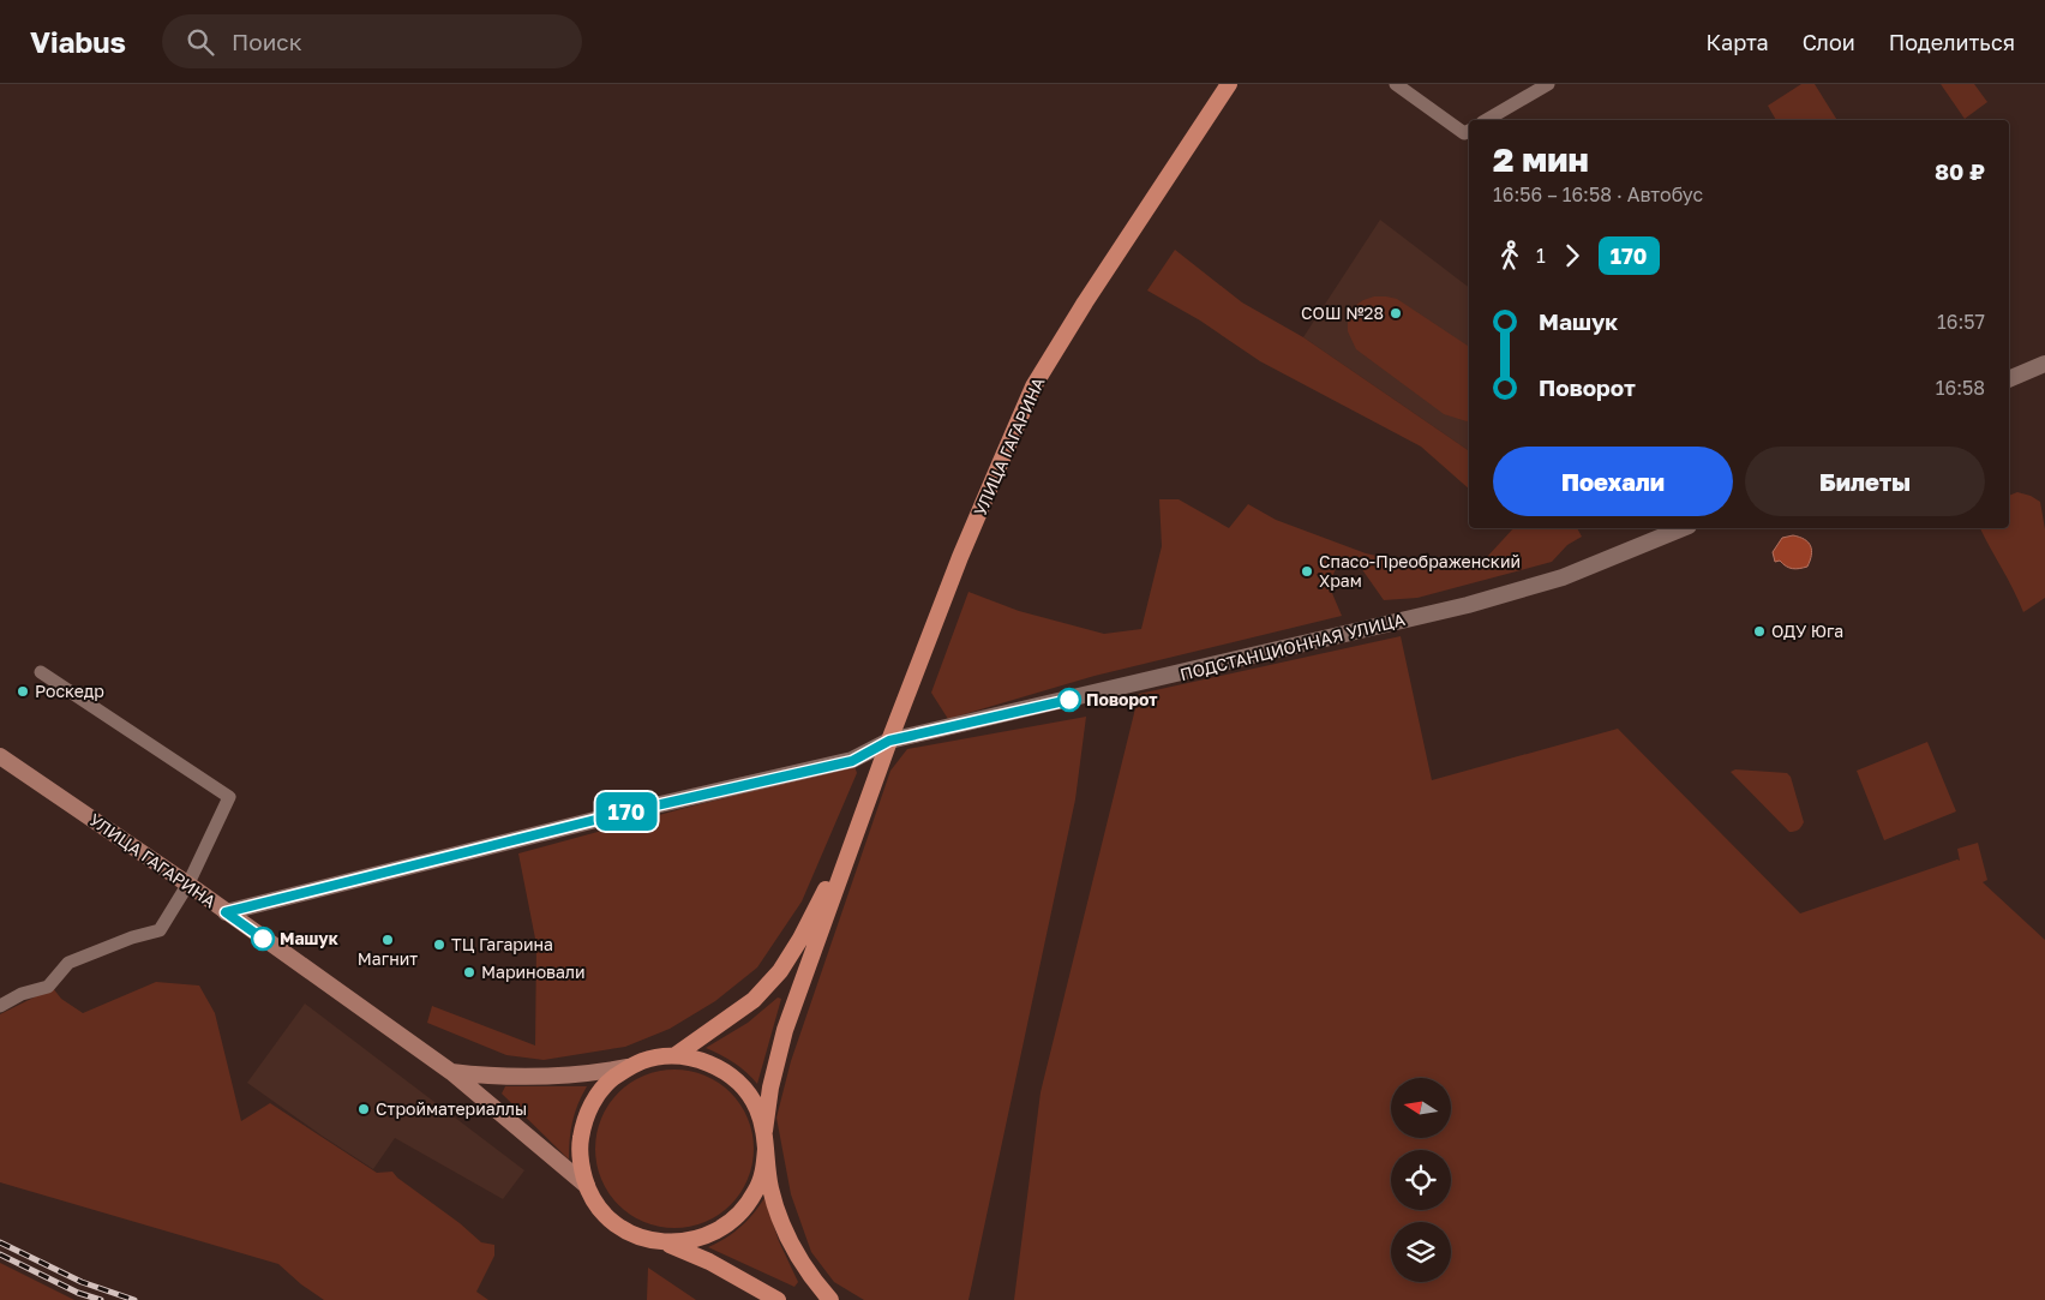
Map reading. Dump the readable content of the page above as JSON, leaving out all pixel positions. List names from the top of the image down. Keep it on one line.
{"streets":{"main road":["УЛИЦА ГАГАРИНА"],"street":["ПОДСТАНЦИОННАЯ УЛИЦА"]},"crossings":[["УЛИЦА ГАГАРИНА","ПОДСТАНЦИОННАЯ УЛИЦА"]],"places":["СОШ №28","Спасо-Преображенский Храм","ОДУ Юга","Роскедр","Поворот","Машук","Магнит","ТЦ Гагарина","Мариновали","Стройматериаллы"],"lines":["bus line 170"],"north":"left","page":{"header":"Viabus","search":"Поиск","nav":["Карта","Слои","Поделиться"],"on_map":"170","heading":["2 мин","16:56 – 16:58 · Автобус","80 ₽"],"legs":["1","170"],"list":[{"name":"Машук","value":"16:57"},{"name":"Поворот","value":"16:58"}],"buttons":["Поехали","Билеты"]}}
